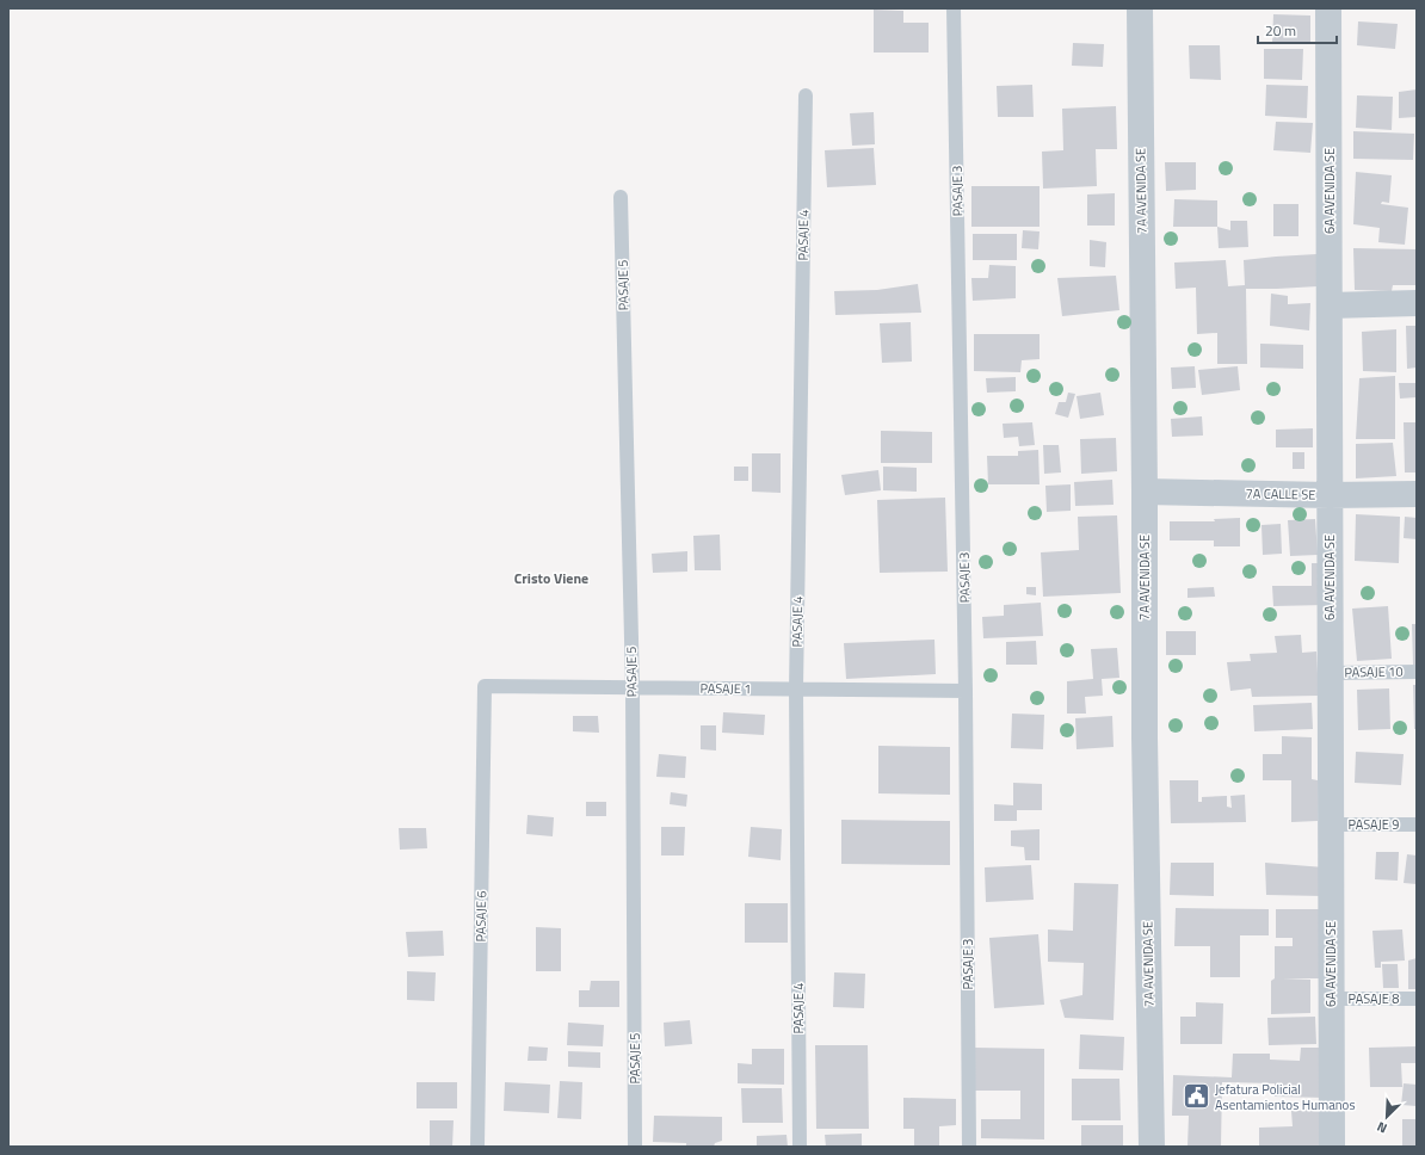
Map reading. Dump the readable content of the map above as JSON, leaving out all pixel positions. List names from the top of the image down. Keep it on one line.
{"streets":{"street":["7A AVENIDA SE","6A AVENIDA SE","7A CALLE SE"],"lane":["PASAJE 3","PASAJE 4","PASAJE 5","PASAJE 10","PASAJE 1","PASAJE 9","PASAJE 6","PASAJE 8"]},"crossings":[["PASAJE 3","PASAJE 1"],["7A AVENIDA SE","7A CALLE SE"],["6A AVENIDA SE","7A CALLE SE"],["6A AVENIDA SE","PASAJE 10"],["6A AVENIDA SE","PASAJE 9"],["6A AVENIDA SE","PASAJE 8"],["PASAJE 4","PASAJE 1"],["PASAJE 5","PASAJE 1"],["PASAJE 1","PASAJE 6"]],"districts":["Cristo Viene"],"places":{"public building":["Jefatura Policial Asentamientos Humanos"]},"scale_bar":"20 m","north":"bottom left"}
